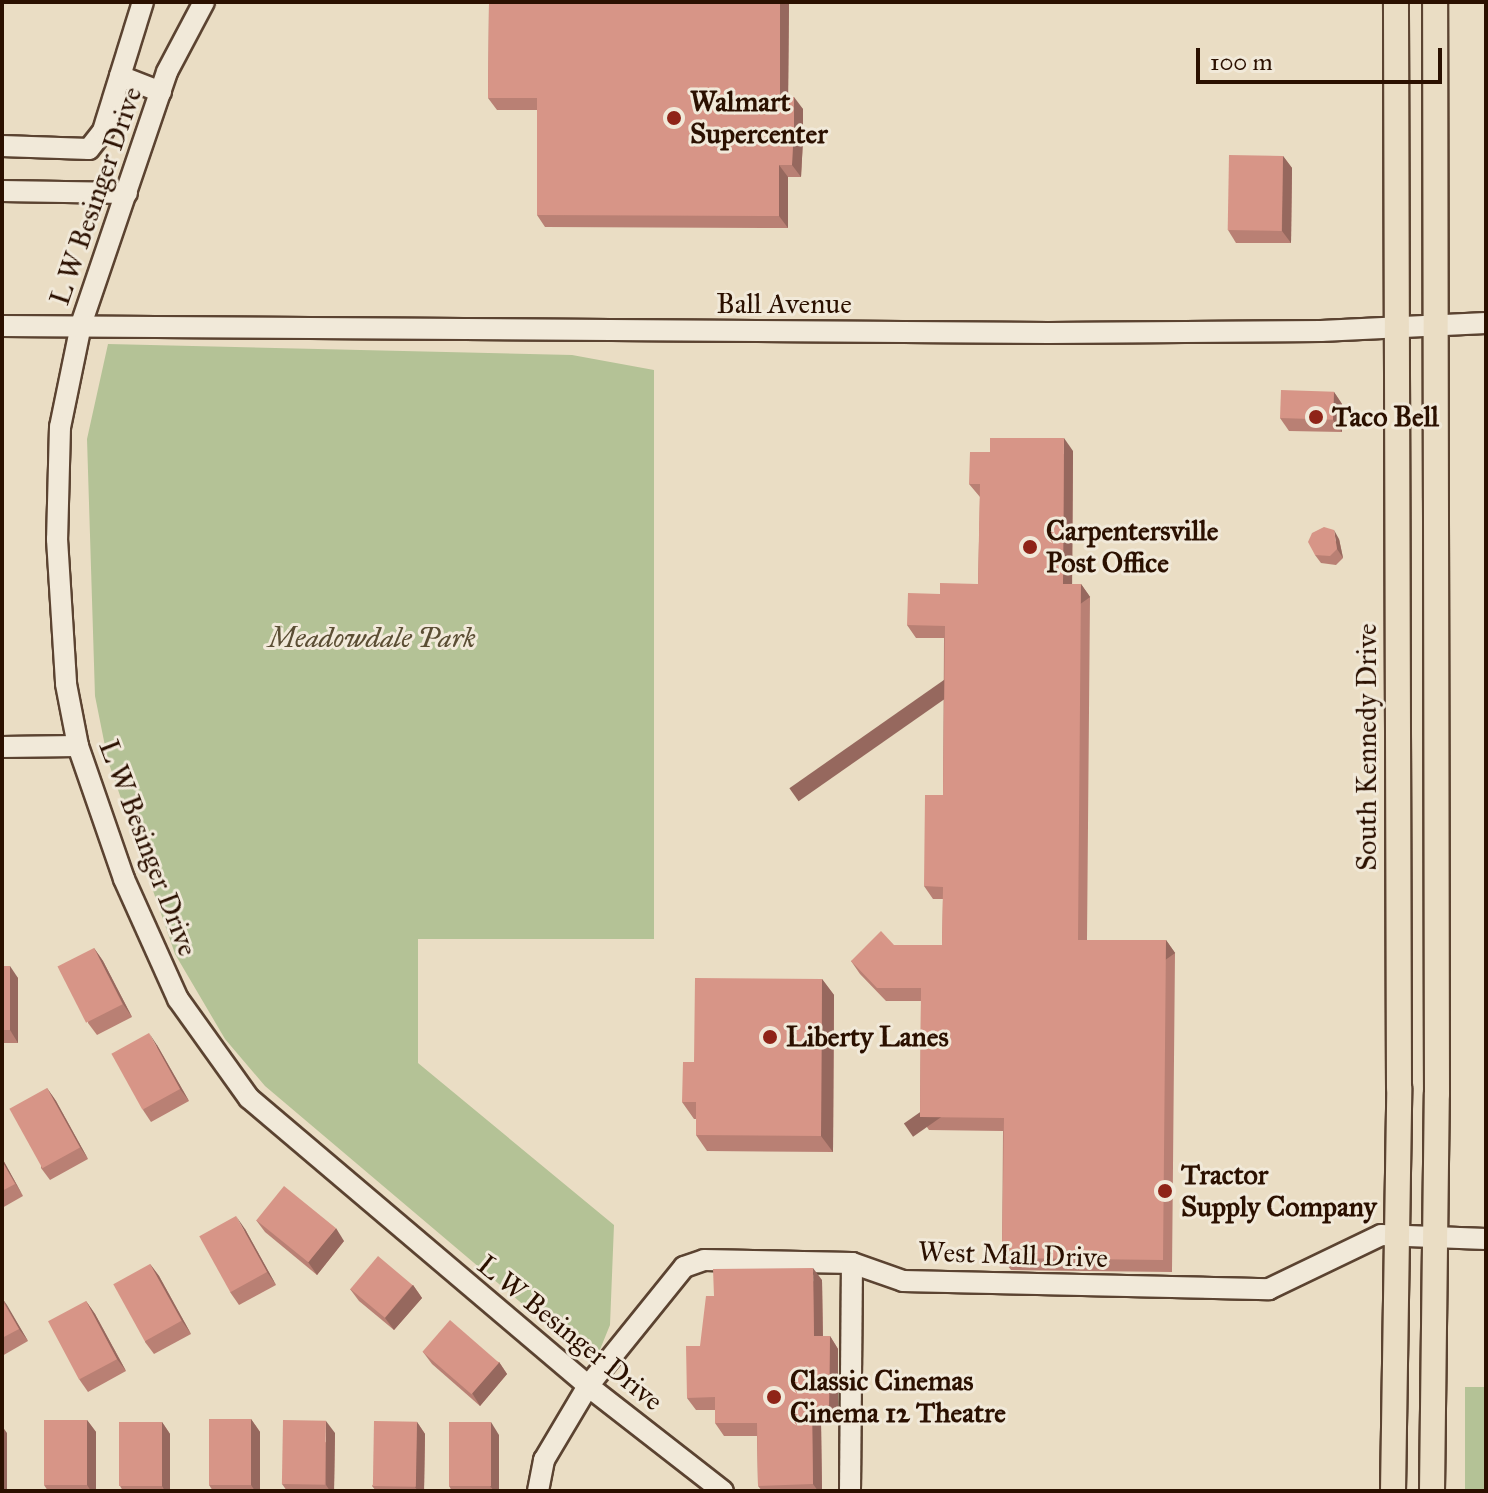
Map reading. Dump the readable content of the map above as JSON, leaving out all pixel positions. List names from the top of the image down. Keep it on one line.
{"streets":{"main road":["South Kennedy Drive"],"street":["L W Besinger Drive","Ball Avenue","West Mall Drive"]},"crossings":[["L W Besinger Drive","Ball Avenue"],["L W Besinger Drive","West Mall Drive"],["Ball Avenue","South Kennedy Drive"],["South Kennedy Drive","West Mall Drive"]],"parks":["Meadowdale Park"],"places":["Walmart Supercenter","Taco Bell","Carpentersville Post Office","Liberty Lanes","Tractor Supply Company","Classic Cinemas Cinema 12 Theatre"],"scale_bar":"100 m"}
